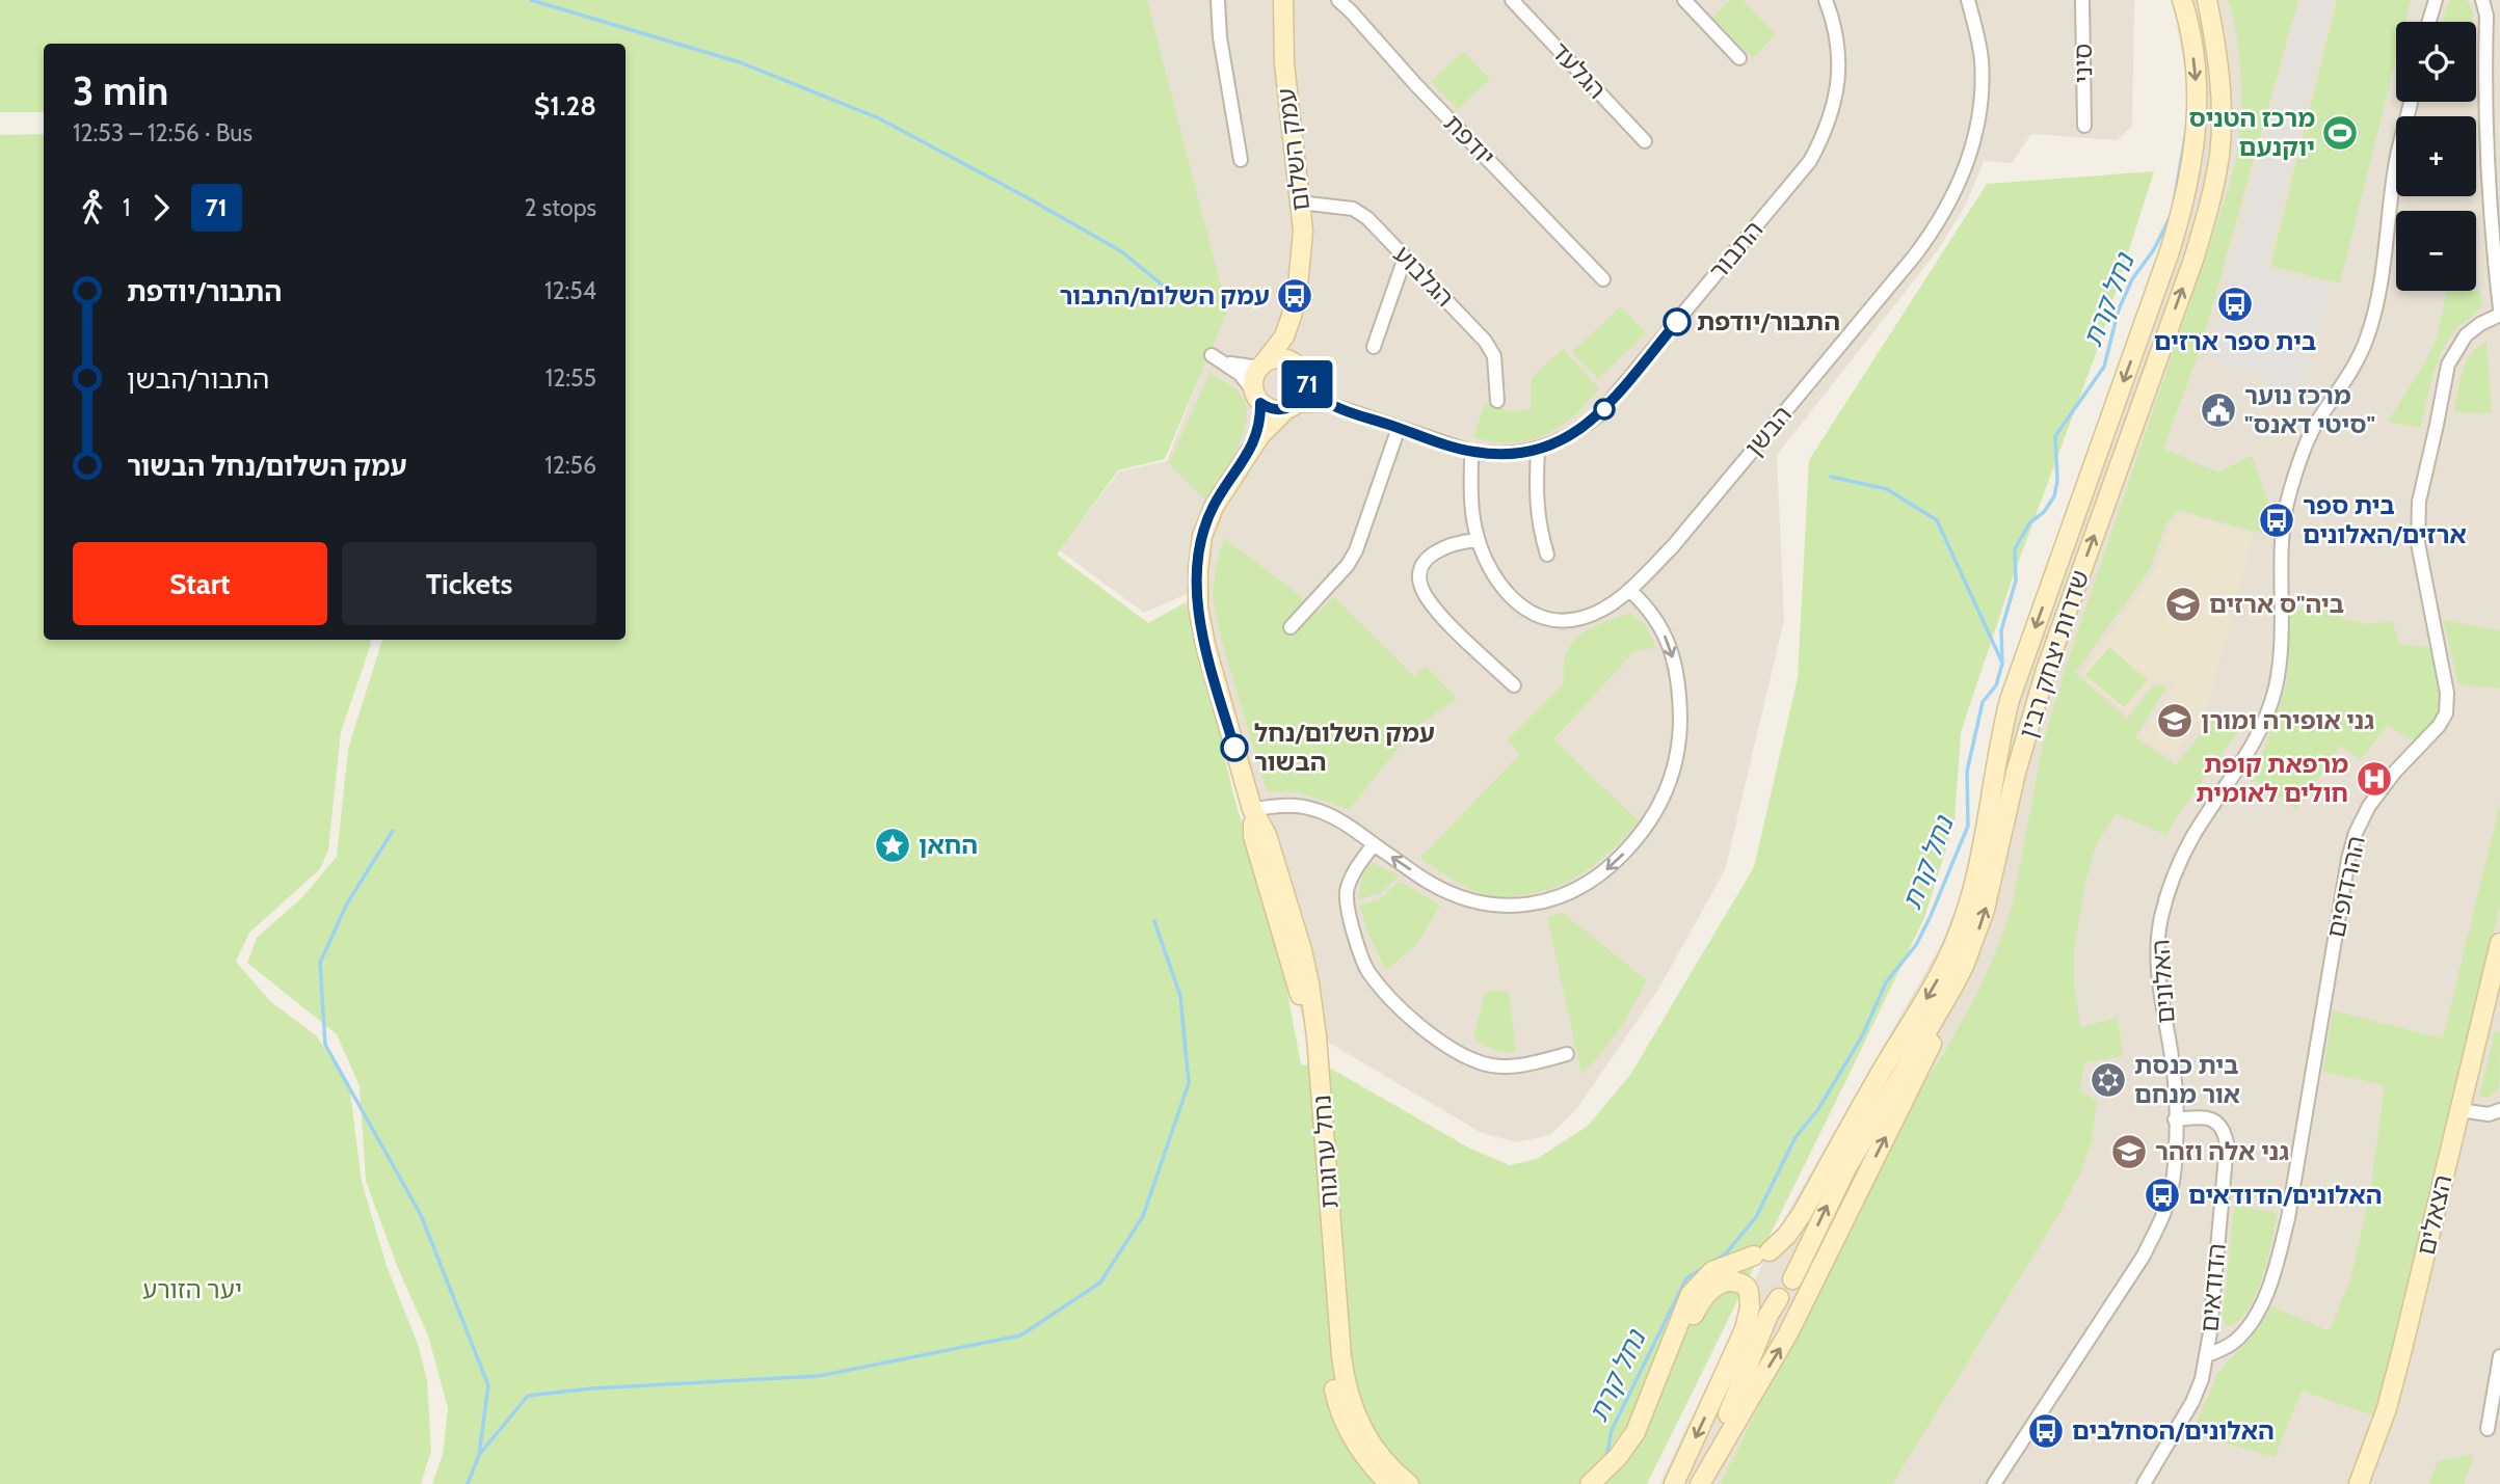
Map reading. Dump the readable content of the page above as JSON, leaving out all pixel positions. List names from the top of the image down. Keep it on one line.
{"streets":{"main road":["עמק השלום","שדרות יצחק רבין","נחל ערוגות","הצאלים"],"street":["סיני","הגלעד","יודפת","התבור","הגלבוע","הבשן","ההרדופים","האלונים","הדודאים"]},"crossings":[["עמק השלום","התבור"],["עמק השלום","הגלבוע"],["עמק השלום","נחל ערוגות"],["התבור","הבשן"],["התבור","נחל ערוגות"],["ההרדופים","הדודאים"],["האלונים","הדודאים"]],"water":["נחל קרת"],"parks":["יער הזורע"],"places":{"sports":["מרכז הטניס יוקנעם"],"bus stop":["עמק השלום/התבור","בית ספר ארזים","בית ספר ארזים/האלונים","האלונים/הדודאים","האלונים/הסחלבים"],"other":["התבור/יודפת","עמק השלום/נחל הבשור"],"public building":["מרכז נוער \"סיטי דאנס\""],"school or university":["ביה\"ס ארזים","גני אופירה ומורן","גני אלה וזהר"],"hospital":["מרפאת קופת חולים לאומית"],"place":["החאן"],"synagogue":["בית כנסת אור מנחם"]},"lines":["bus line 71"],"page":{"on_map":"71","map_buttons":["+","−"],"heading":["3 min","12:53 – 12:56 · Bus","$1.28"],"legs":["1","71","2 stops"],"list":[{"name":"התבור/יודפת","value":"12:54"},{"name":"התבור/הבשן","value":"12:55"},{"name":"עמק השלום/נחל הבשור","value":"12:56"}],"buttons":["Start","Tickets"]}}
